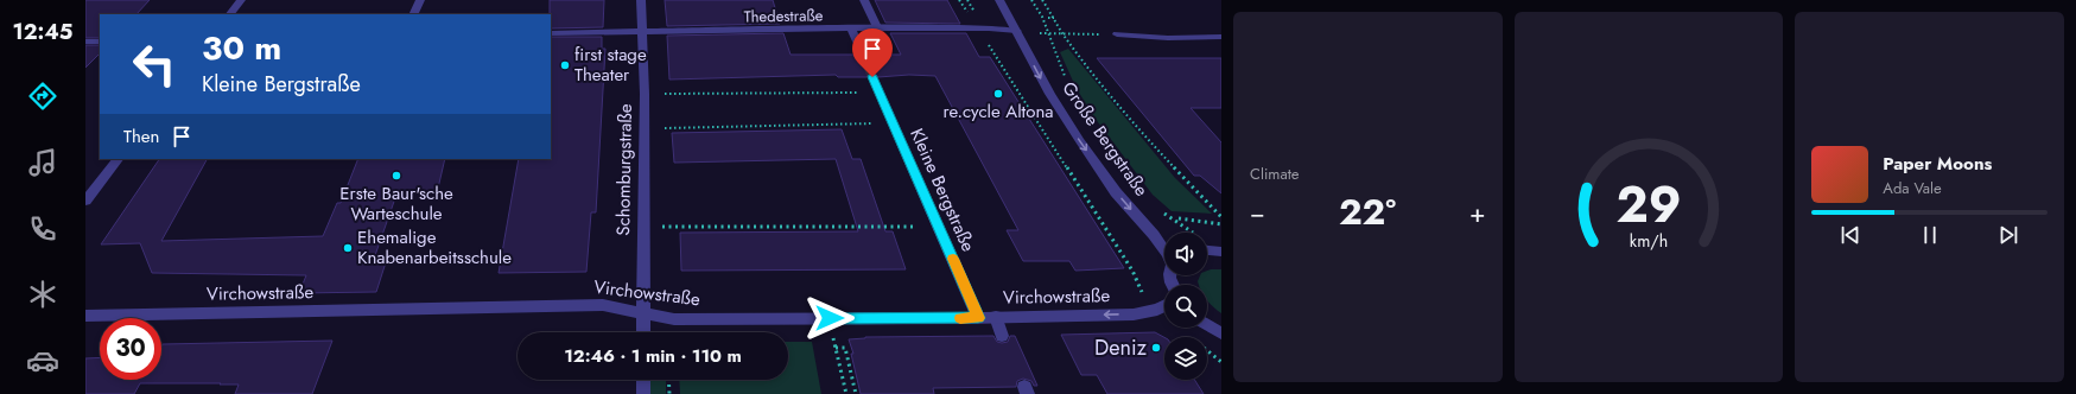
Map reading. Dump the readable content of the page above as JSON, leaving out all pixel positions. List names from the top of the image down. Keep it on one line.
{"streets":{"street":["Thedestraße","Große Bergstraße","Schomburgstraße","Kleine Bergstraße","Virchowstraße"]},"crossings":[["Thedestraße","Große Bergstraße"],["Thedestraße","Schomburgstraße"],["Schomburgstraße","Virchowstraße"],["Kleine Bergstraße","Virchowstraße"]],"one_way":["Große Bergstraße"],"places":["first stage Theater","re.cycle Altona","Erste Baur'sche Warteschule","Ehemalige Knabenarbeitsschule","Deniz"],"page":{"tabs":"12:45","tile":"Climate","turn":["30 m","Kleine Bergstraße"],"then":"Then","song":["Paper Moons","Ada Vale"],"heat":["−","22°","+"],"limit":"30","trip":"12:46 · 1 min · 110 m","gauge":["29","km/h"]}}
